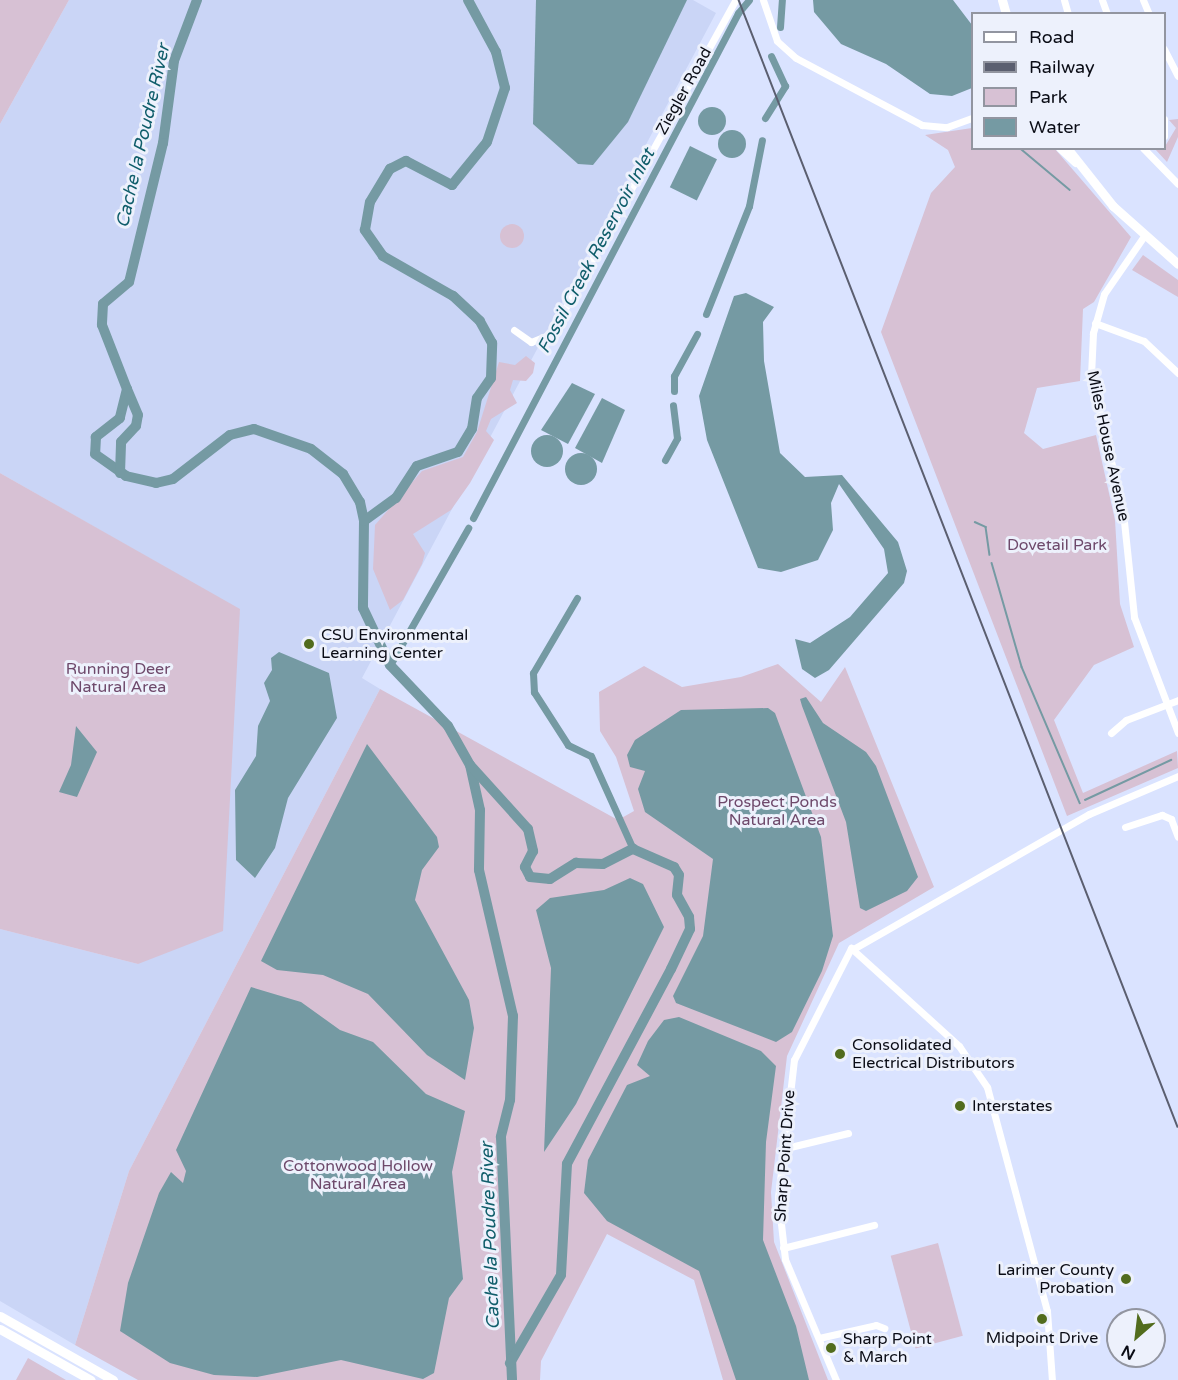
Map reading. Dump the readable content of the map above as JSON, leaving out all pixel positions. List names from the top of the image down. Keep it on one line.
{"streets":{"street":["Ziegler Road","Miles House Avenue","Sharp Point Drive"]},"water":["Cache la Poudre River","Fossil Creek Reservoir Inlet"],"parks":["Dovetail Park","Running Deer Natural Area","Prospect Ponds Natural Area","Cottonwood Hollow Natural Area"],"places":["CSU Environmental Learning Center","Consolidated Electrical Distributors","Interstates","Larimer County Probation","Midpoint Drive","Sharp Point & March"],"legend":["Road","Railway","Park","Water"],"north":"bottom left"}
